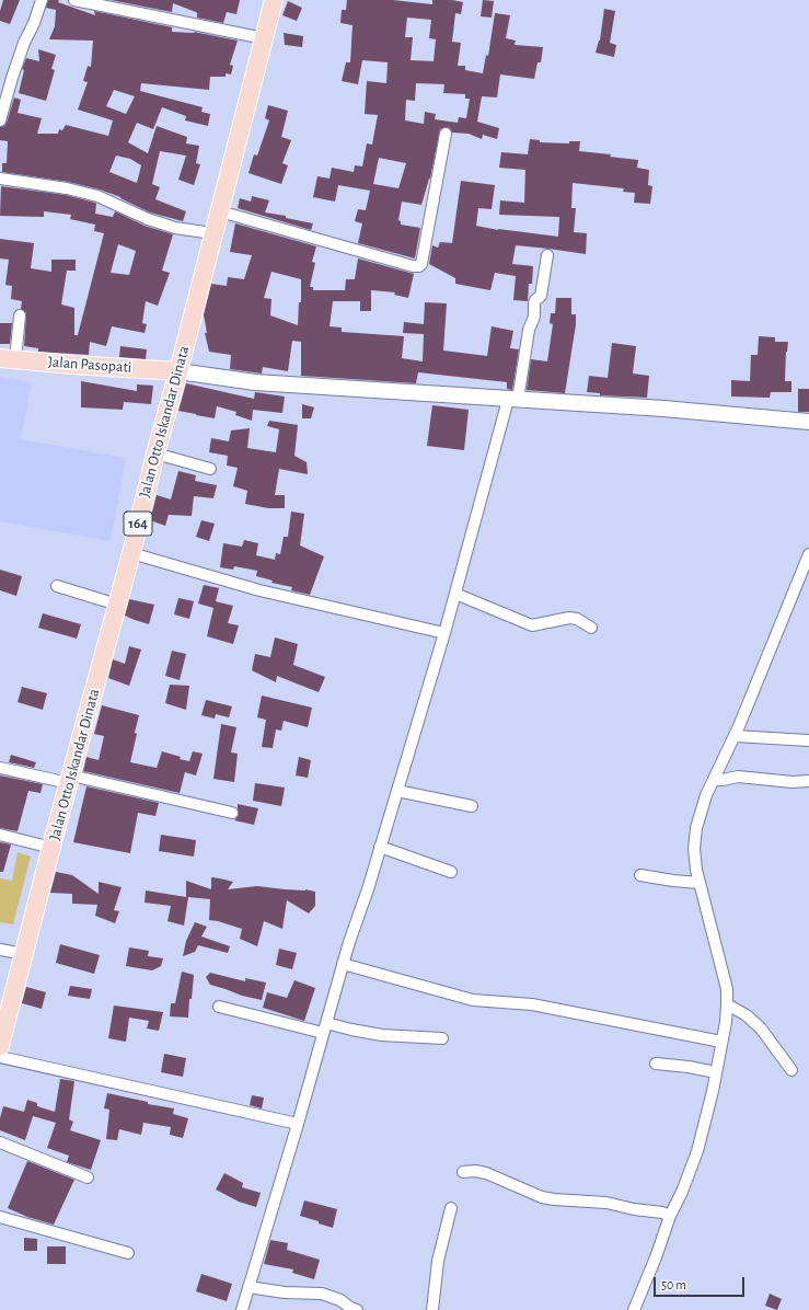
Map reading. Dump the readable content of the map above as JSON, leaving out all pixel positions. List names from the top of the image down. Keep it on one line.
{"streets":{"main road":["Jalan Pasopati","Jalan Otto Iskandar Dinata","164"]},"crossings":[["Jalan Pasopati","Jalan Otto Iskandar Dinata"]],"scale_bar":"50 m"}
